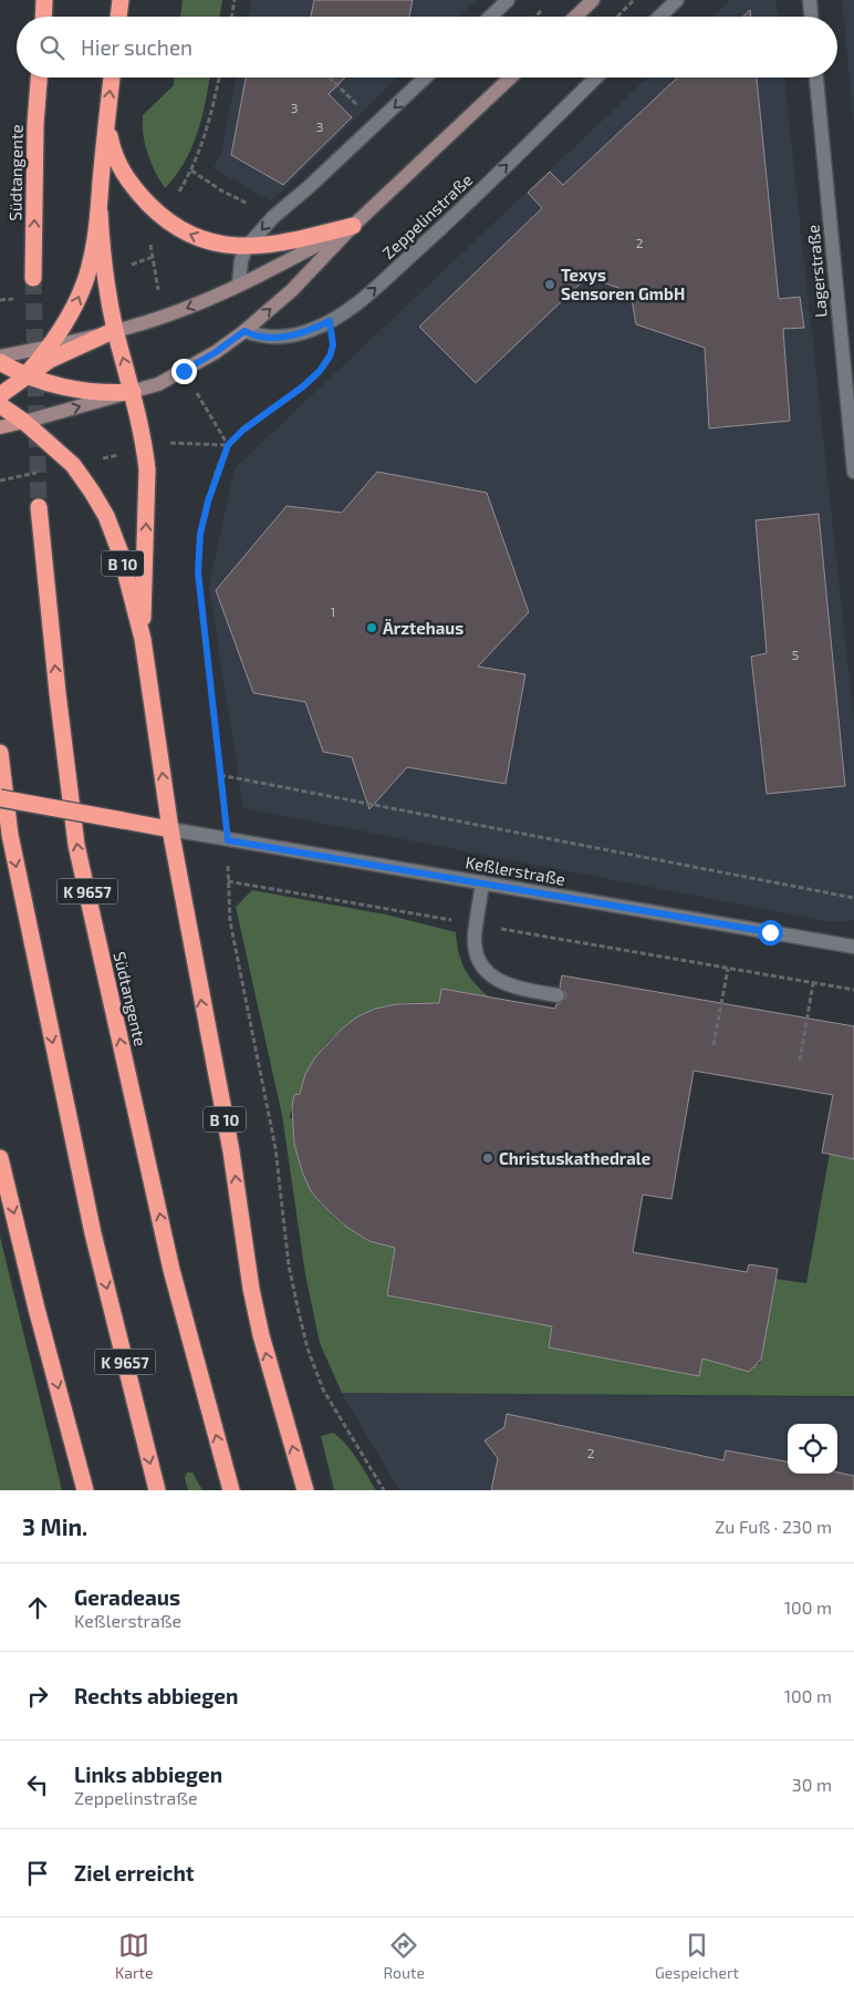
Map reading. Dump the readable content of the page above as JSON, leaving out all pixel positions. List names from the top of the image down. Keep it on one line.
{"streets":{"highway":["Südtangente","B 10","K 9657"],"street":["Zeppelinstraße","Lagerstraße","Keßlerstraße"]},"crossings":[["B 10","Keßlerstraße"]],"places":["Texys Sensoren GmbH","Ärztehaus","Christuskathedrale"],"house_numbers":["3","3","2","1","5","2"],"page":{"search":"Hier suchen","heading":["3 Min.","Zu Fuß · 230 m"],"list":[["Geradeaus","Keßlerstraße","100 m"],["Rechts abbiegen","100 m"],["Links abbiegen","Zeppelinstraße","30 m"],"Ziel erreicht"],"nav":["Karte","Route","Gespeichert"]}}
